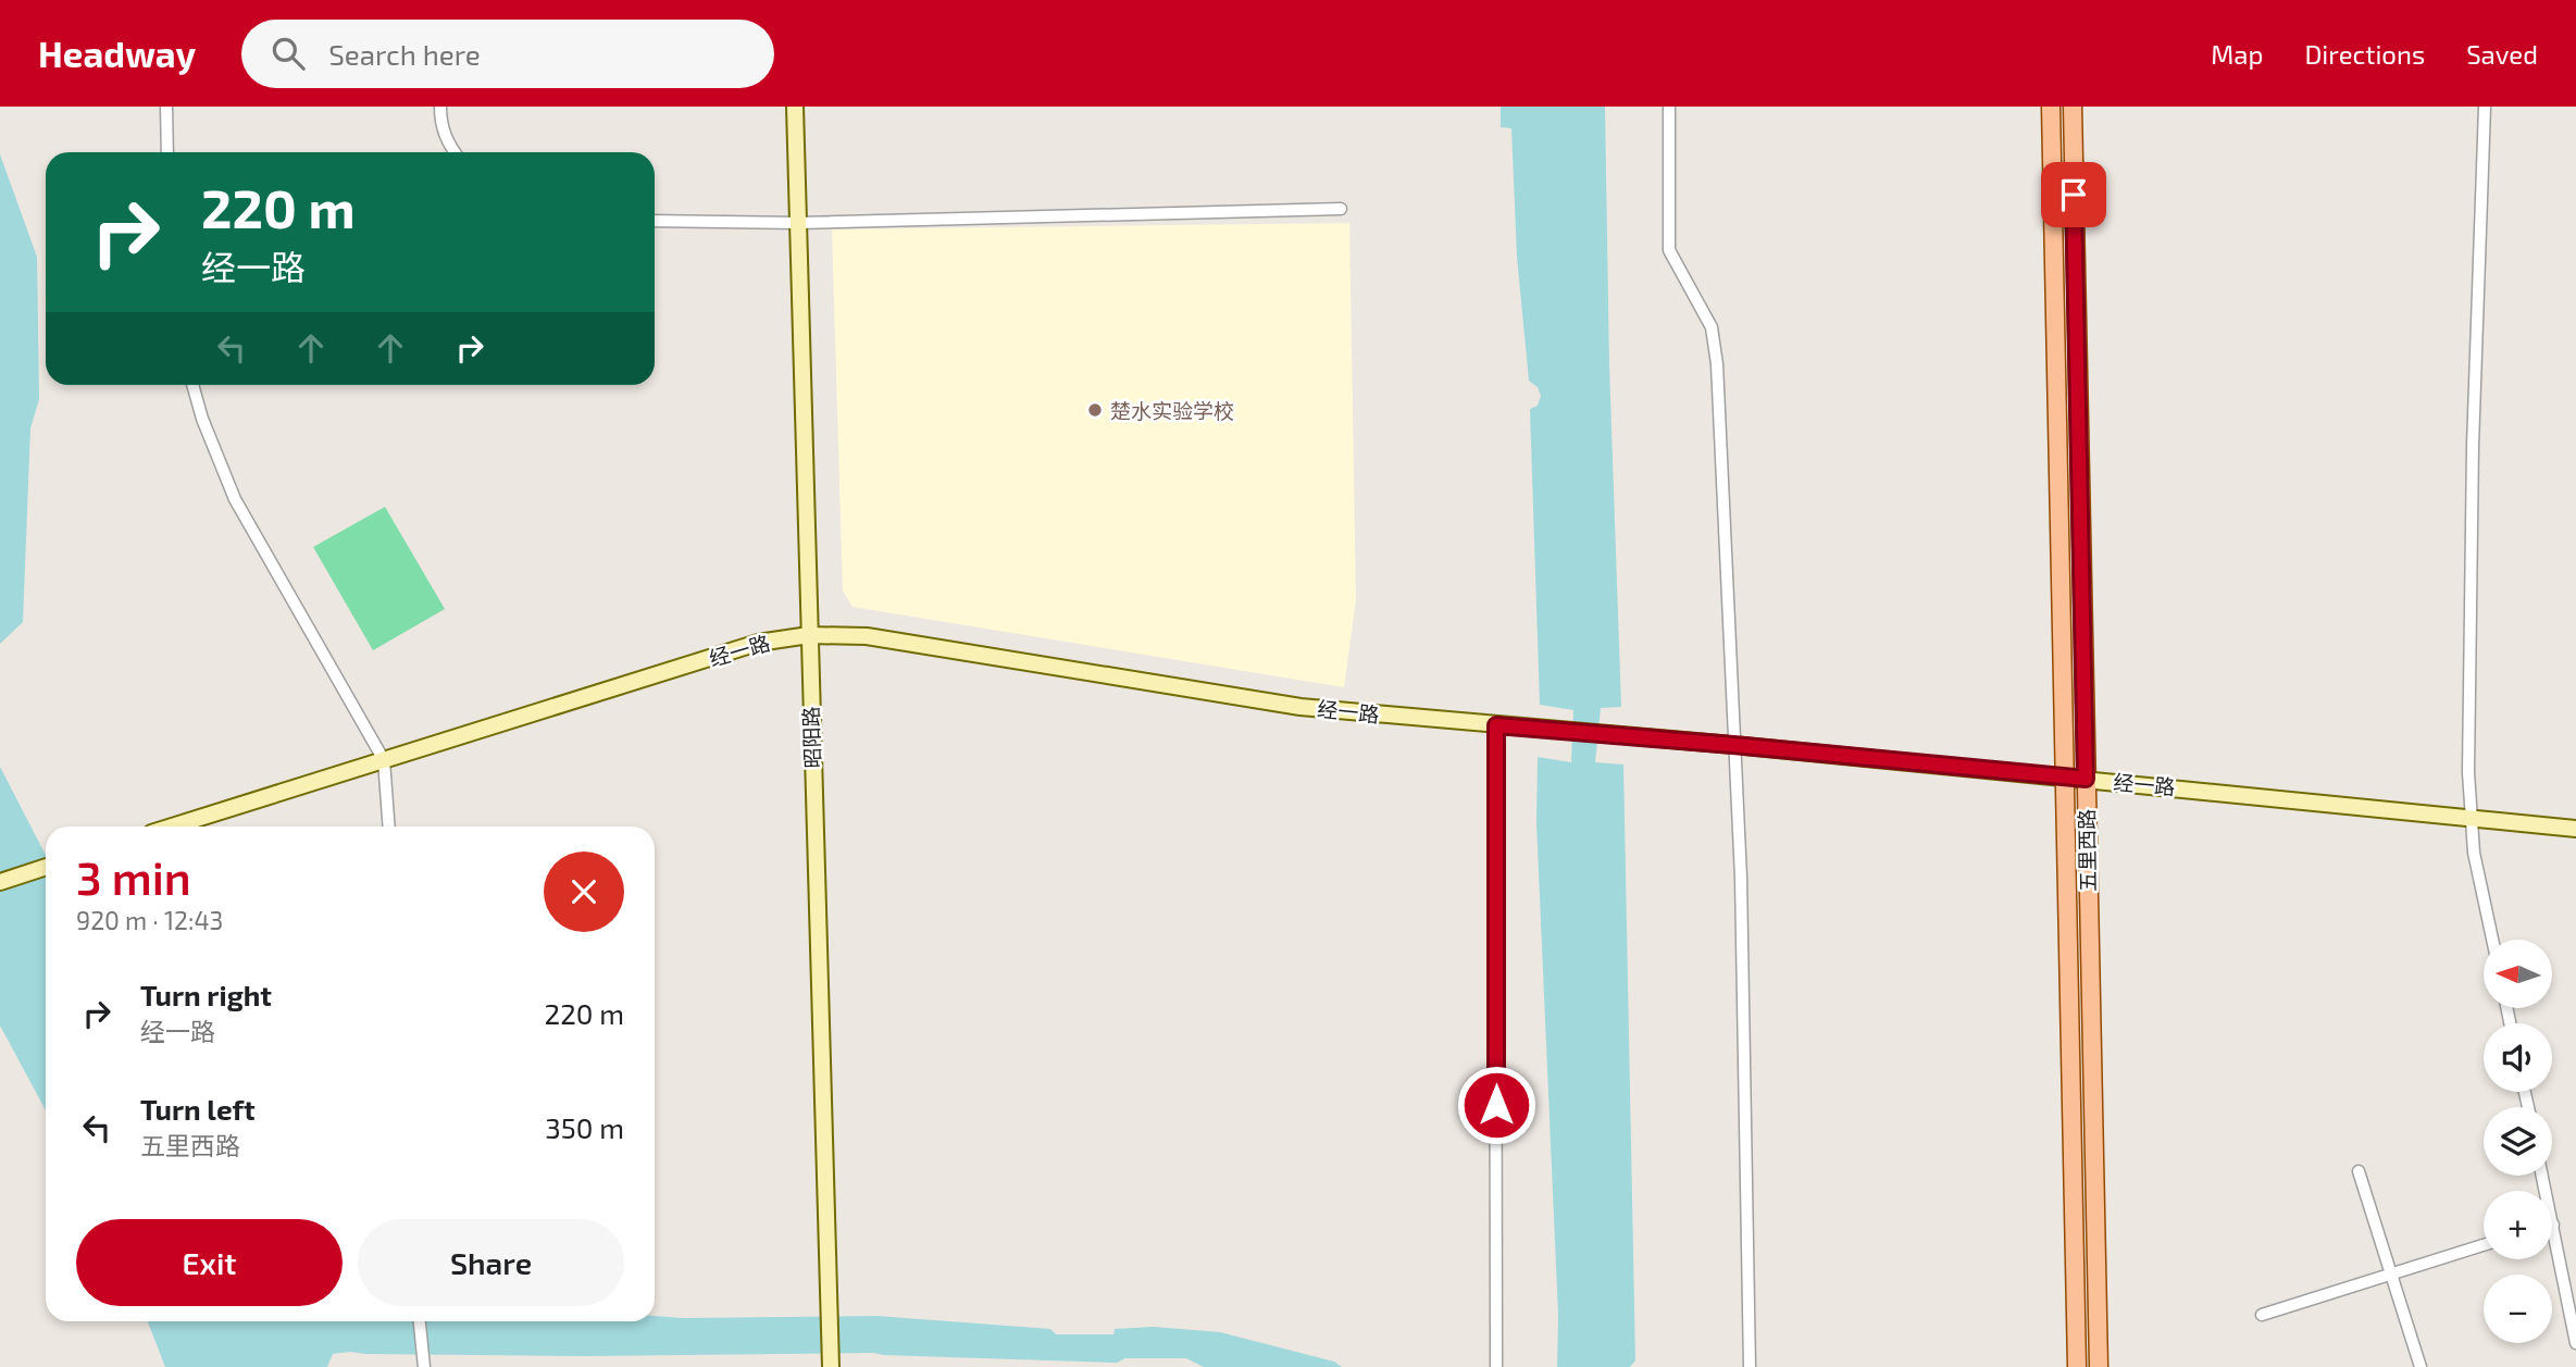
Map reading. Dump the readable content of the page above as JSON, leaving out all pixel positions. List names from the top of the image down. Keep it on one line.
{"streets":{"main road":["五里西路"],"street":["经一路","昭阳路"]},"crossings":[["经一路","昭阳路"],["经一路","五里西路"]],"places":["楚水实验学校"],"north":"left","page":{"header":"Headway","search":"Search here","nav":["Map","Directions","Saved"],"turn":["220 m","经一路"],"heading":["3 min","920 m · 12:43"],"map_buttons":["+","−"],"list":[{"name":"Turn right","note":"经一路","value":"220 m"},{"name":"Turn left","note":"五里西路","value":"350 m"}],"buttons":["Exit","Share"]}}
